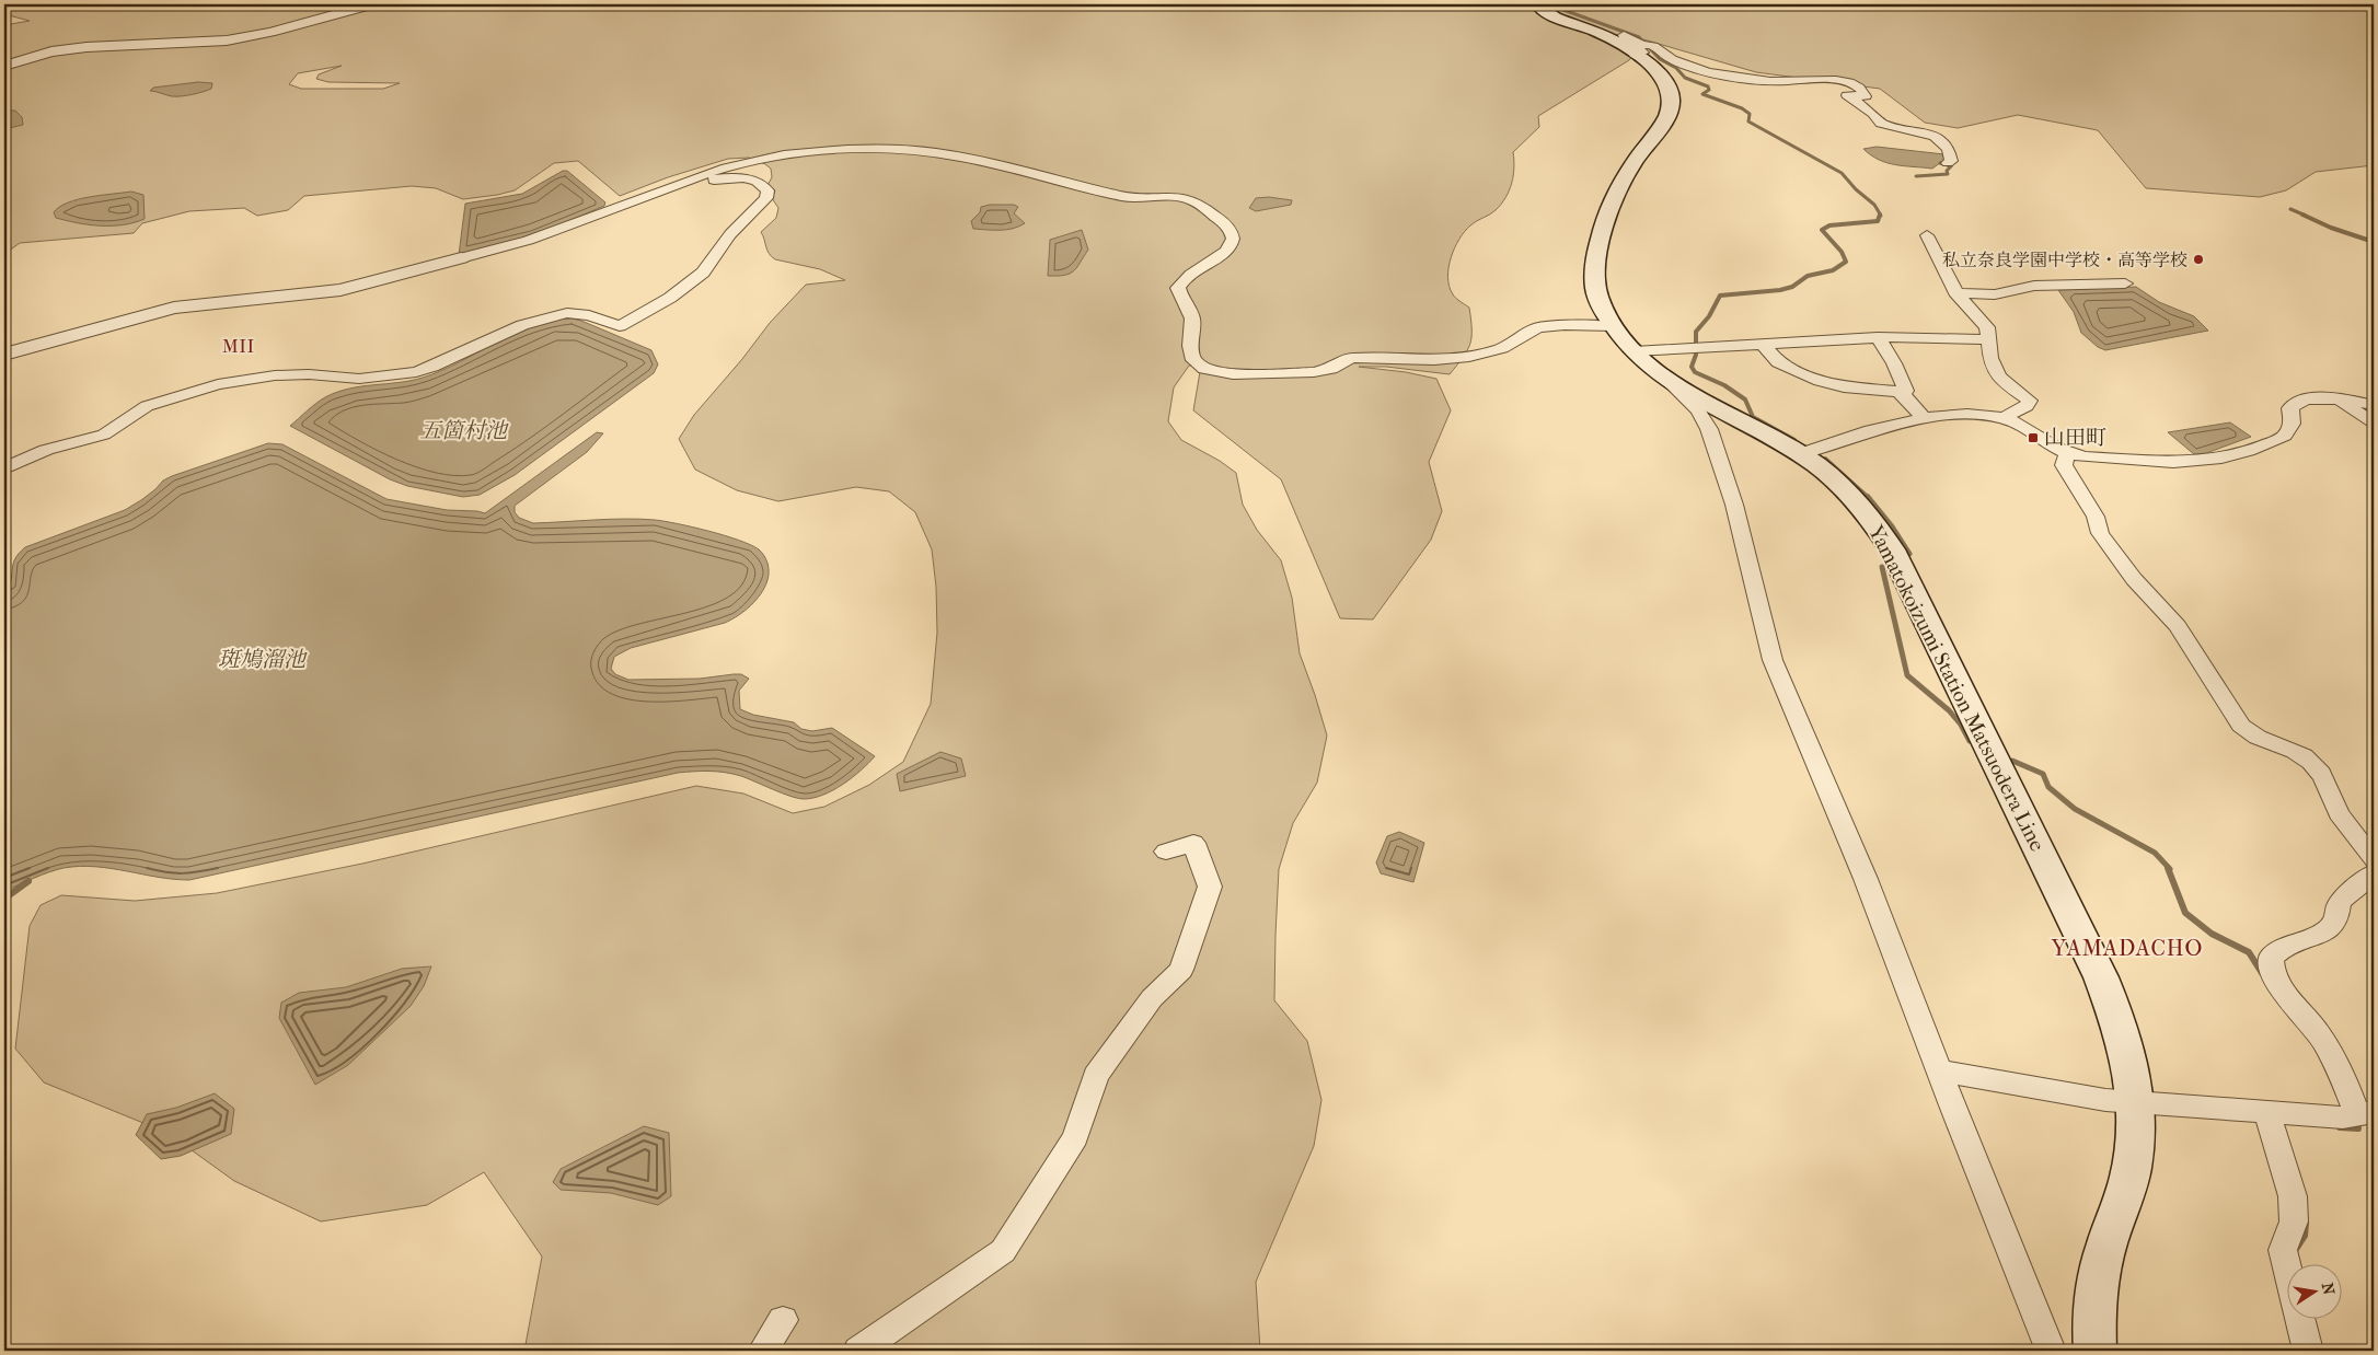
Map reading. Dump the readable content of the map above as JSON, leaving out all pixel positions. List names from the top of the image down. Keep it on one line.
{"streets":{"main road":["Yamatokoizumi Station Matsuodera Line"]},"districts":["MII","YAMADACHO"],"water":["五箇村池","斑鳩溜池"],"places":{"other":["私立奈良学園中学校・高等学校"],"transit":["山田町"]},"north":"right"}
